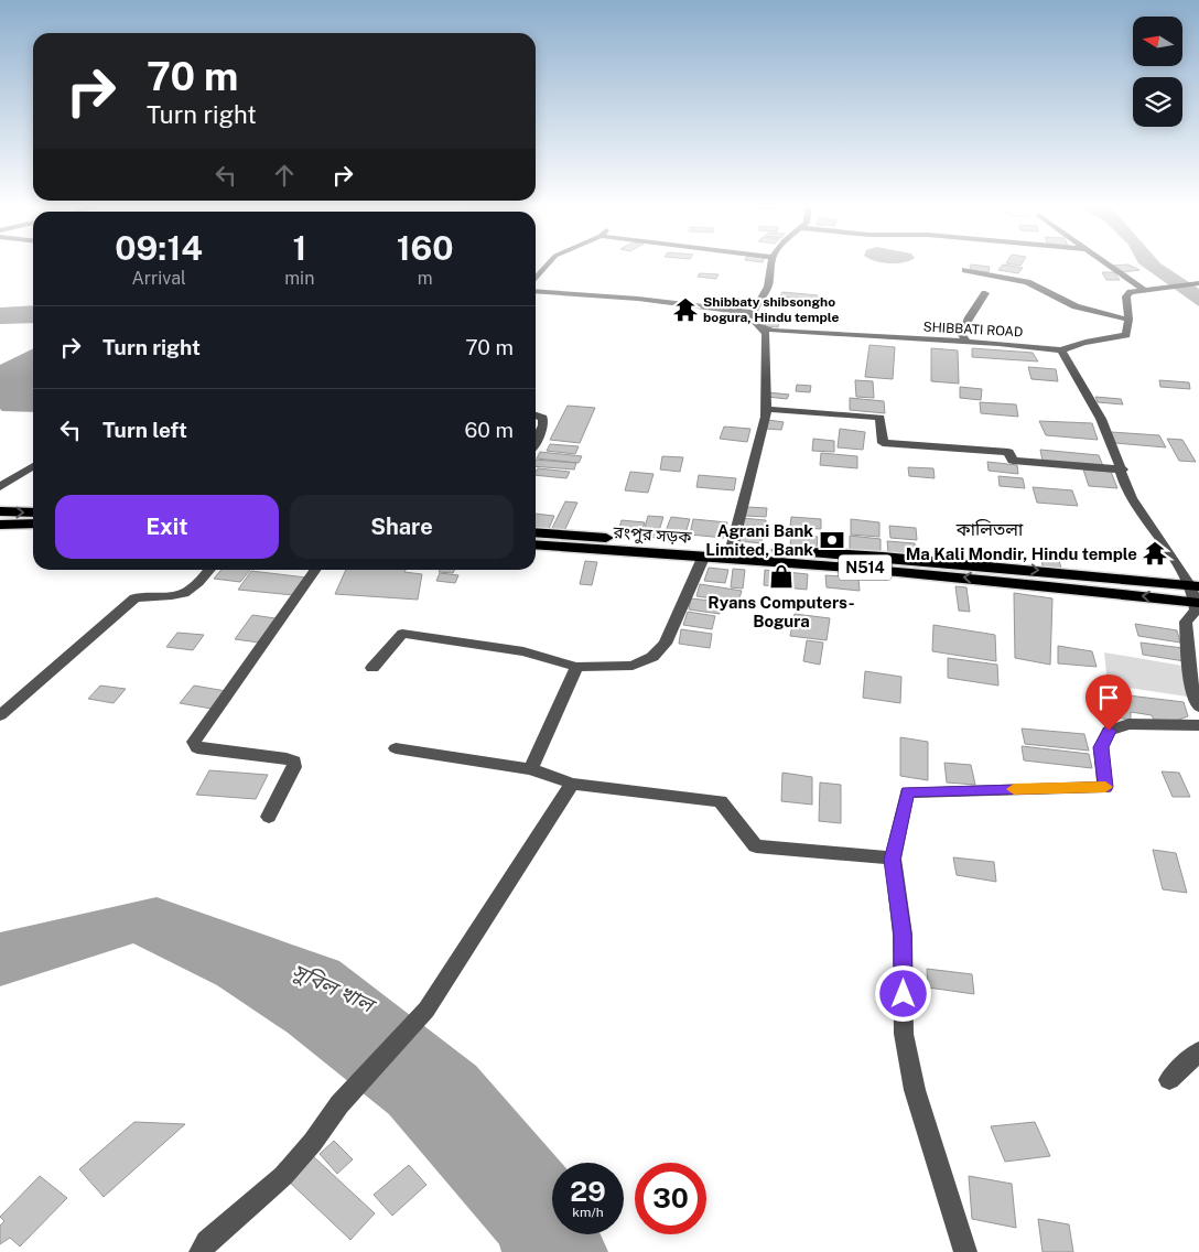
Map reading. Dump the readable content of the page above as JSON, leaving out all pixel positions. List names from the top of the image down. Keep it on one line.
{"streets":{"highway":["রংপুর সড়ক","N514"],"street":["SHIBBATI ROAD"]},"crossings":[["রংপুর সড়ক","N514"]],"districts":["কালিতলা"],"water":["সুবিল খাল"],"places":{"temple":["Shibbaty shibsongho bogura, Hindu temple","Ma Kali Mondir, Hindu temple"],"bank":["Agrani Bank Limited, Bank"],"shop":["Ryans Computers- Bogura"]},"north":"left","page":{"turn":["70 m","Turn right"],"eta":["09:14","Arrival","1","min","160","m"],"list":[{"name":"Turn right","value":"70 m"},{"name":"Turn left","value":"60 m"}],"buttons":["Exit","Share"],"speed":"29 km/h","limit":"30"}}
